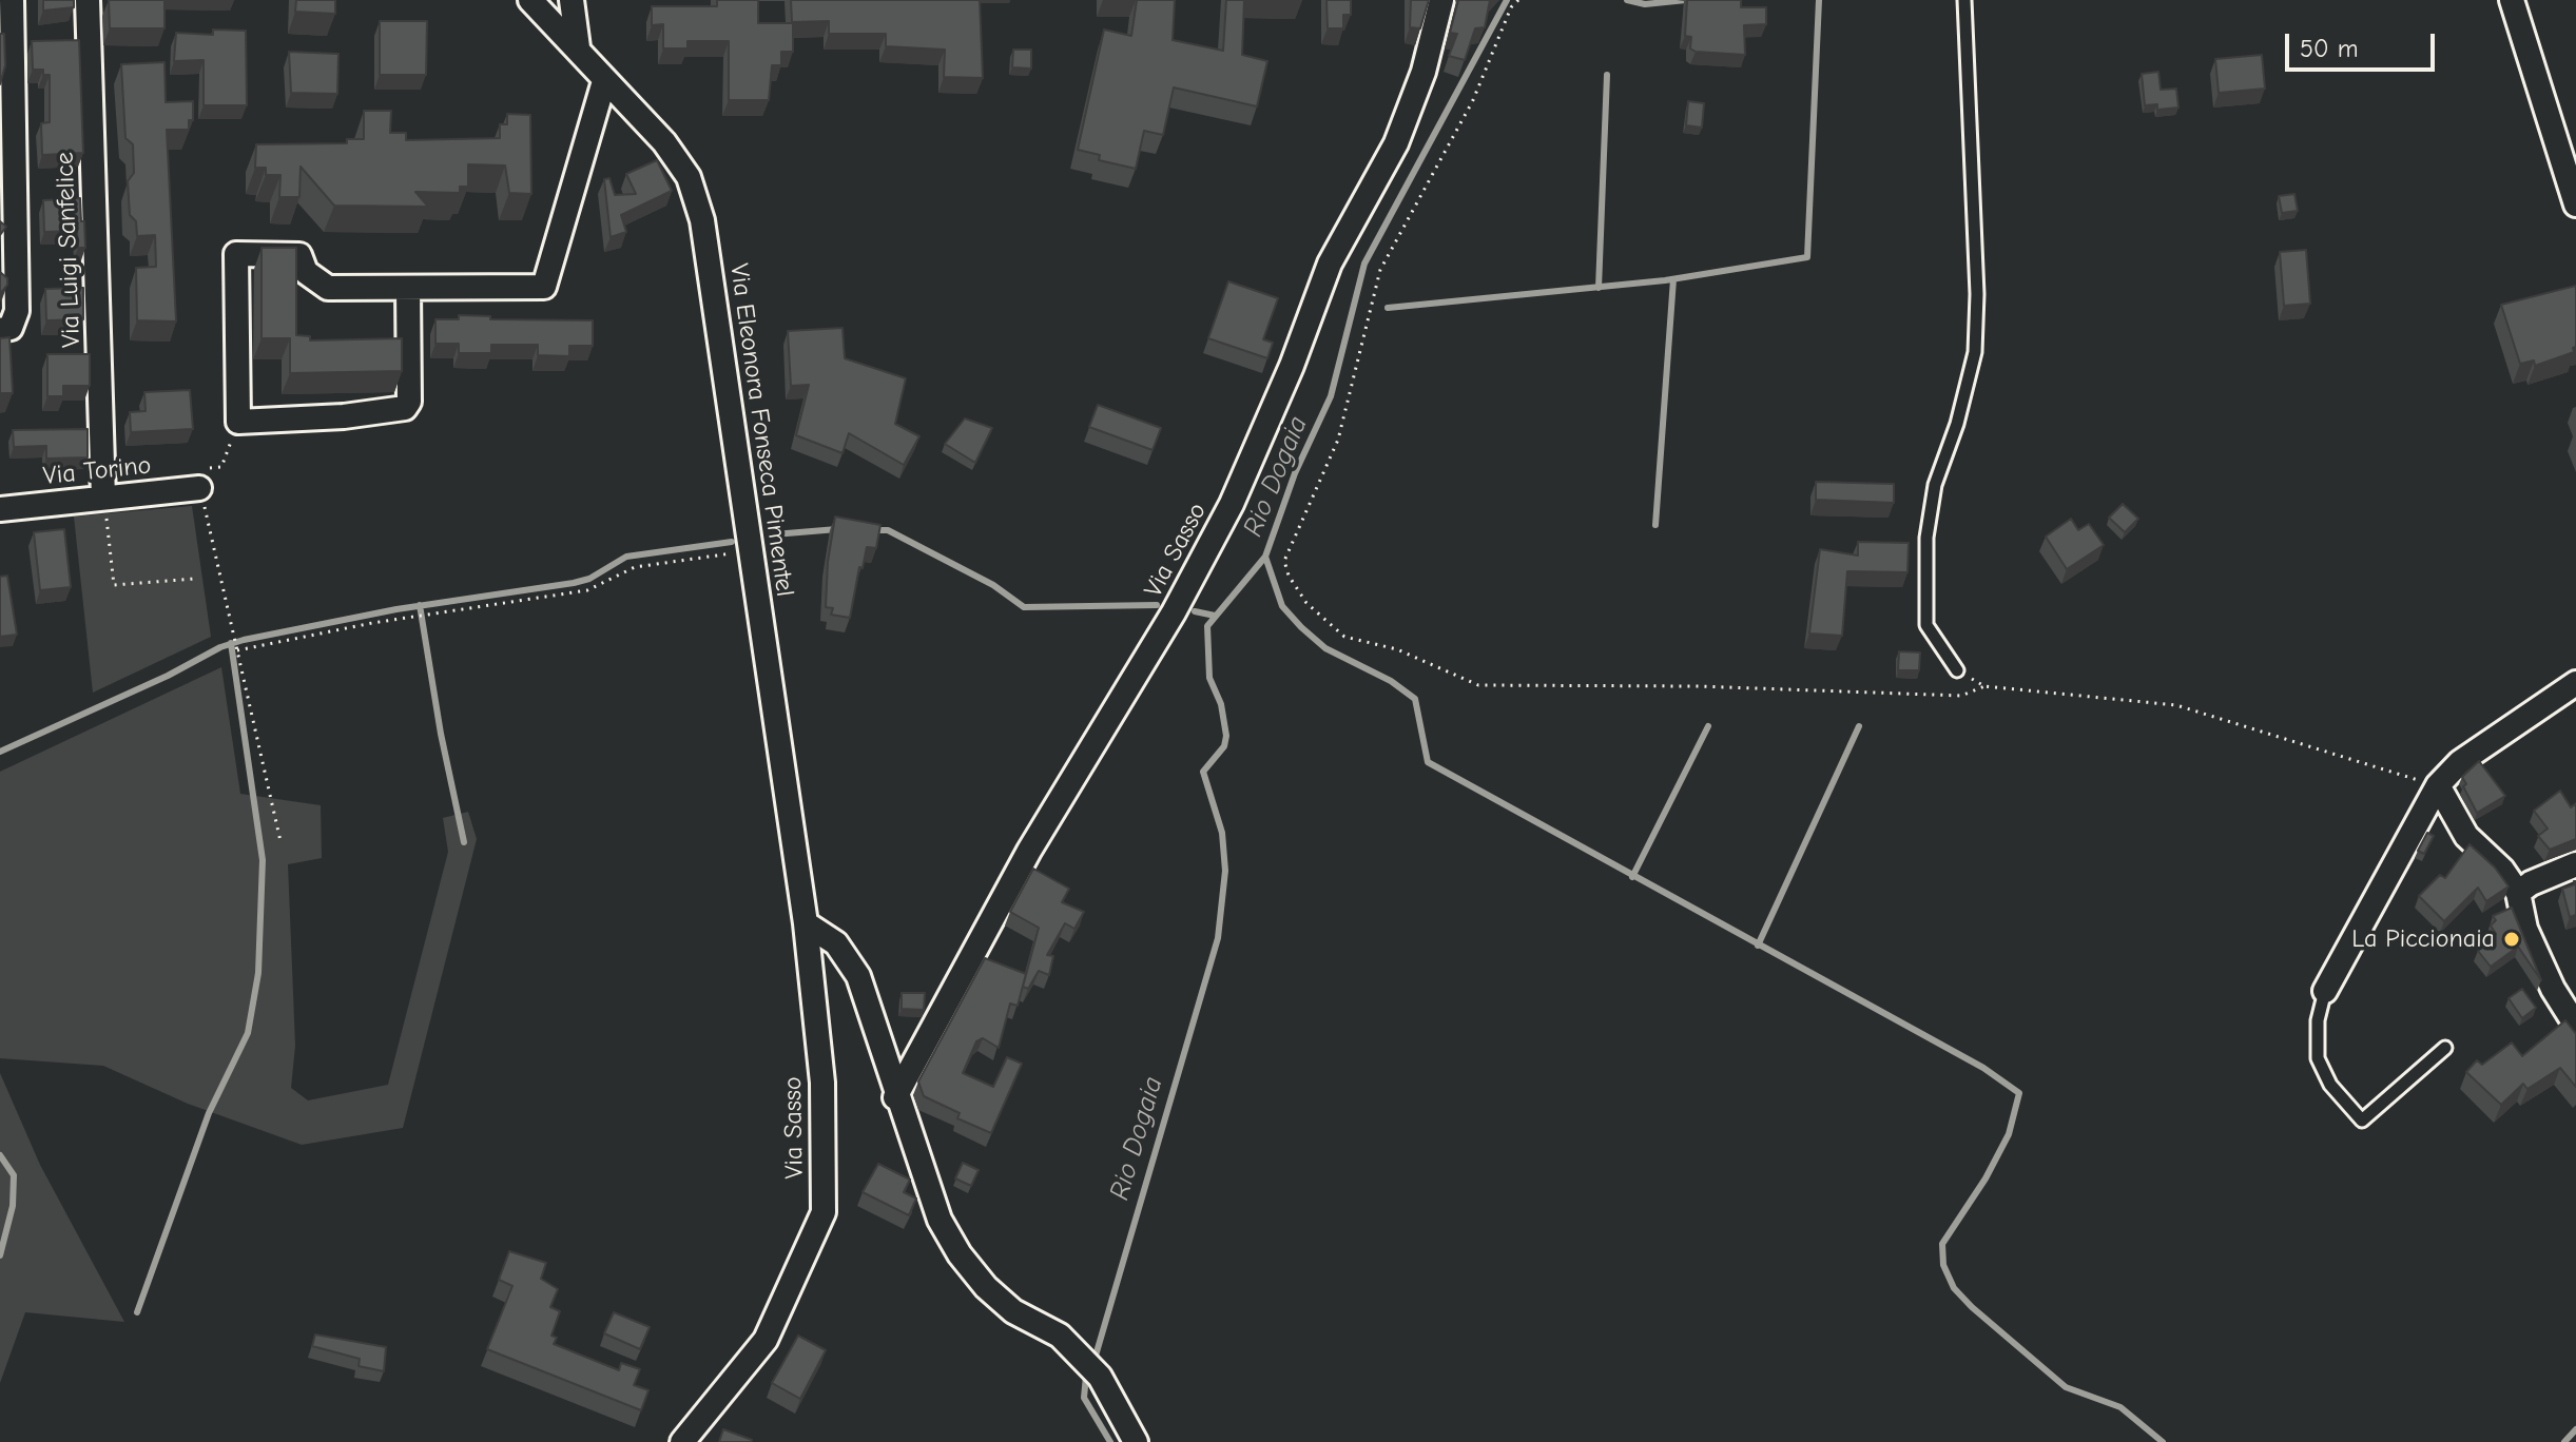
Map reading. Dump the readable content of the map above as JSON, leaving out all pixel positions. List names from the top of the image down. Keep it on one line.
{"streets":{"street":["Via Luigi Sanfelice","Via Eleonora Fonseca Pimentel","Via Torino","Via Sasso"]},"crossings":[["Via Luigi Sanfelice","Via Torino"],["Via Eleonora Fonseca Pimentel","Via Sasso"]],"water":["Rio Dogaia"],"places":["La Piccionaia"],"scale_bar":"50 m"}
